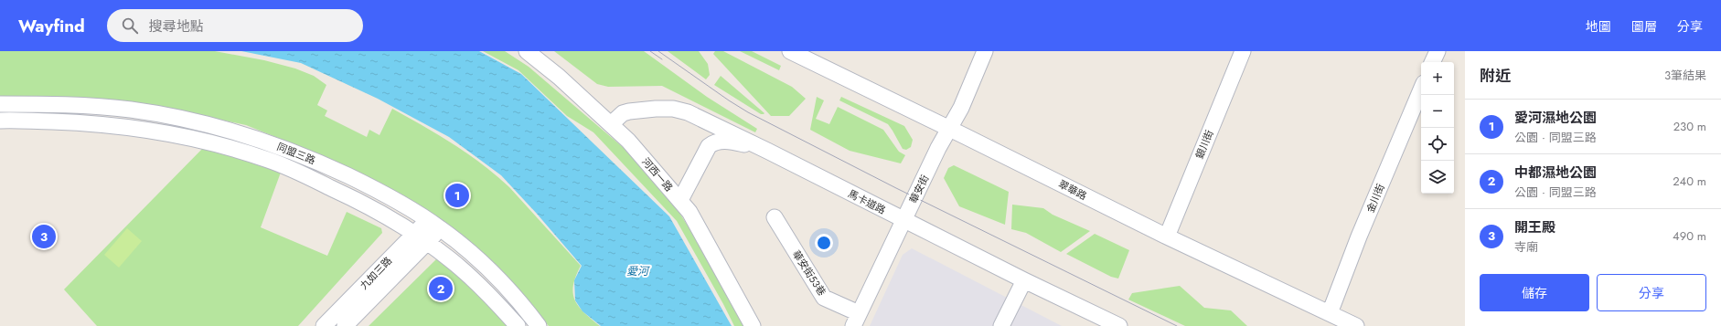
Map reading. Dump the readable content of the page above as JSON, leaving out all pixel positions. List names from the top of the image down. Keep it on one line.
{"streets":{"street":["銀川街","同盟三路","河西一路","華安街","翠華路","金川街","馬卡道路","九如三路","華安街53巷"]},"crossings":[["銀川街","翠華路"],["同盟三路","九如三路"],["河西一路","馬卡道路"],["華安街","翠華路"],["華安街","馬卡道路"],["華安街","華安街53巷"],["翠華路","金川街"]],"water":["愛河"],"page":{"header":"Wayfind","search":"搜尋地點","nav":["地圖","圖層","分享"],"heading":["附近","3筆結果"],"map_buttons":["+","−"],"list":[{"mark":"1","name":"愛河濕地公園","note":"公園 · 同盟三路","value":"230 m"},{"mark":"2","name":"中都濕地公園","note":"公園 · 同盟三路","value":"240 m"},{"mark":"3","name":"開王殿","note":"寺廟","value":"490 m"}],"pins":["1","3","2"],"buttons":["儲存","分享"]}}
